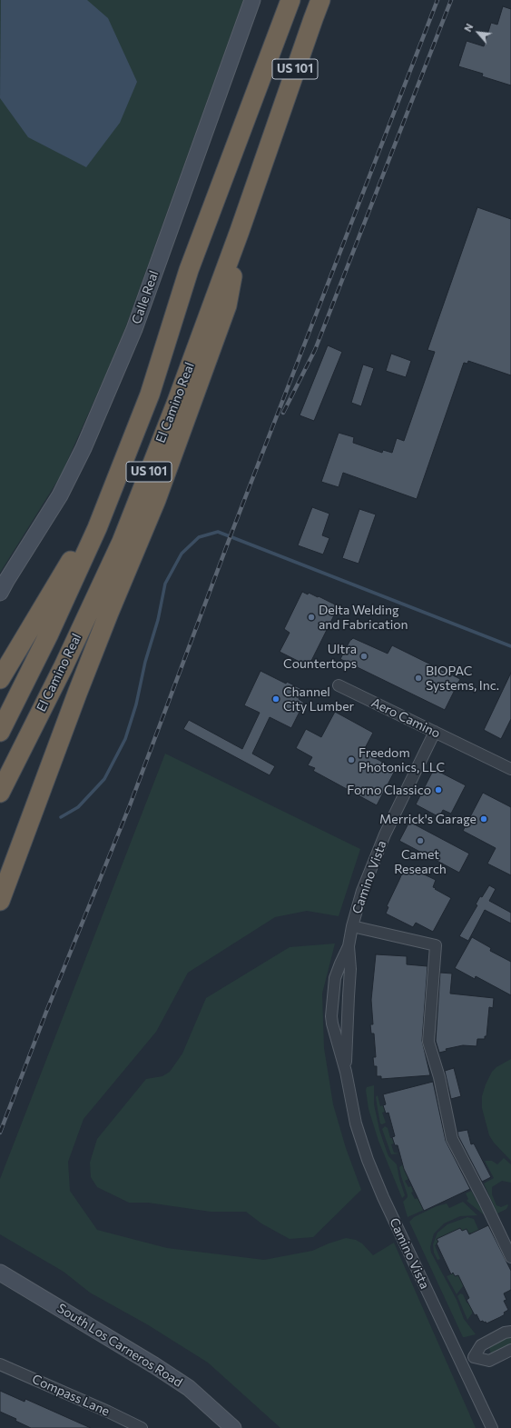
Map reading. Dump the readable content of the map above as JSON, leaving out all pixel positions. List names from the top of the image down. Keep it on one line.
{"streets":{"highway":["US 101","El Camino Real"],"main road":["Calle Real","South Los Carneros Road"],"street":["Aero Camino","Camino Vista","Compass Lane"]},"crossings":[["Aero Camino","Camino Vista"]],"places":["Delta Welding and Fabrication","Ultra Countertops","BIOPAC Systems, Inc.","Channel City Lumber","Freedom Photonics, LLC","Forno Classico","Merrick's Garage","Camet Research"],"north":"top left"}
